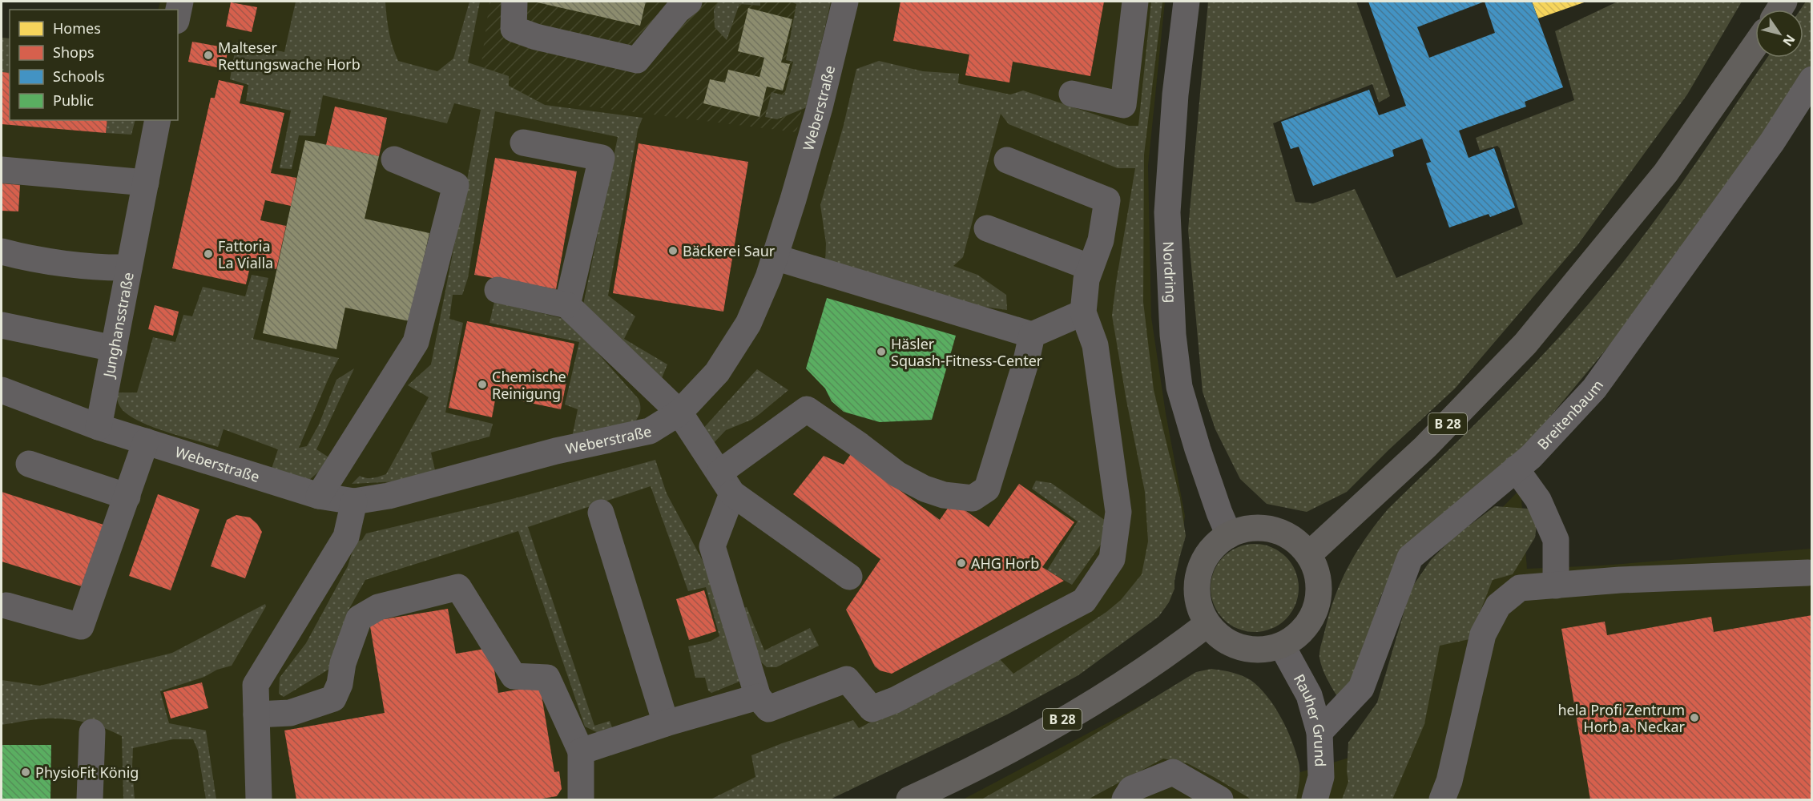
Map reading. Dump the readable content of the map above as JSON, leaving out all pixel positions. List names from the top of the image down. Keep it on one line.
{"streets":{"main road":["B 28"],"street":["Weberstraße","Nordring","Junghansstraße","Breitenbaum","Rauher Grund"]},"crossings":[["Weberstraße","Junghansstraße"],["Nordring","B 28"],["Nordring","Rauher Grund"],["Breitenbaum","Rauher Grund"],["B 28","Rauher Grund"]],"places":["Malteser Rettungswache Horb","Bäckerei Saur","Fattoria La Vialla","Häsler Squash-Fitness-Center","Chemische Reinigung","AHG Horb","hela Profi Zentrum Horb a. Neckar","PhysioFit König"],"legend":["Homes","Shops","Schools","Public"],"north":"bottom right"}
